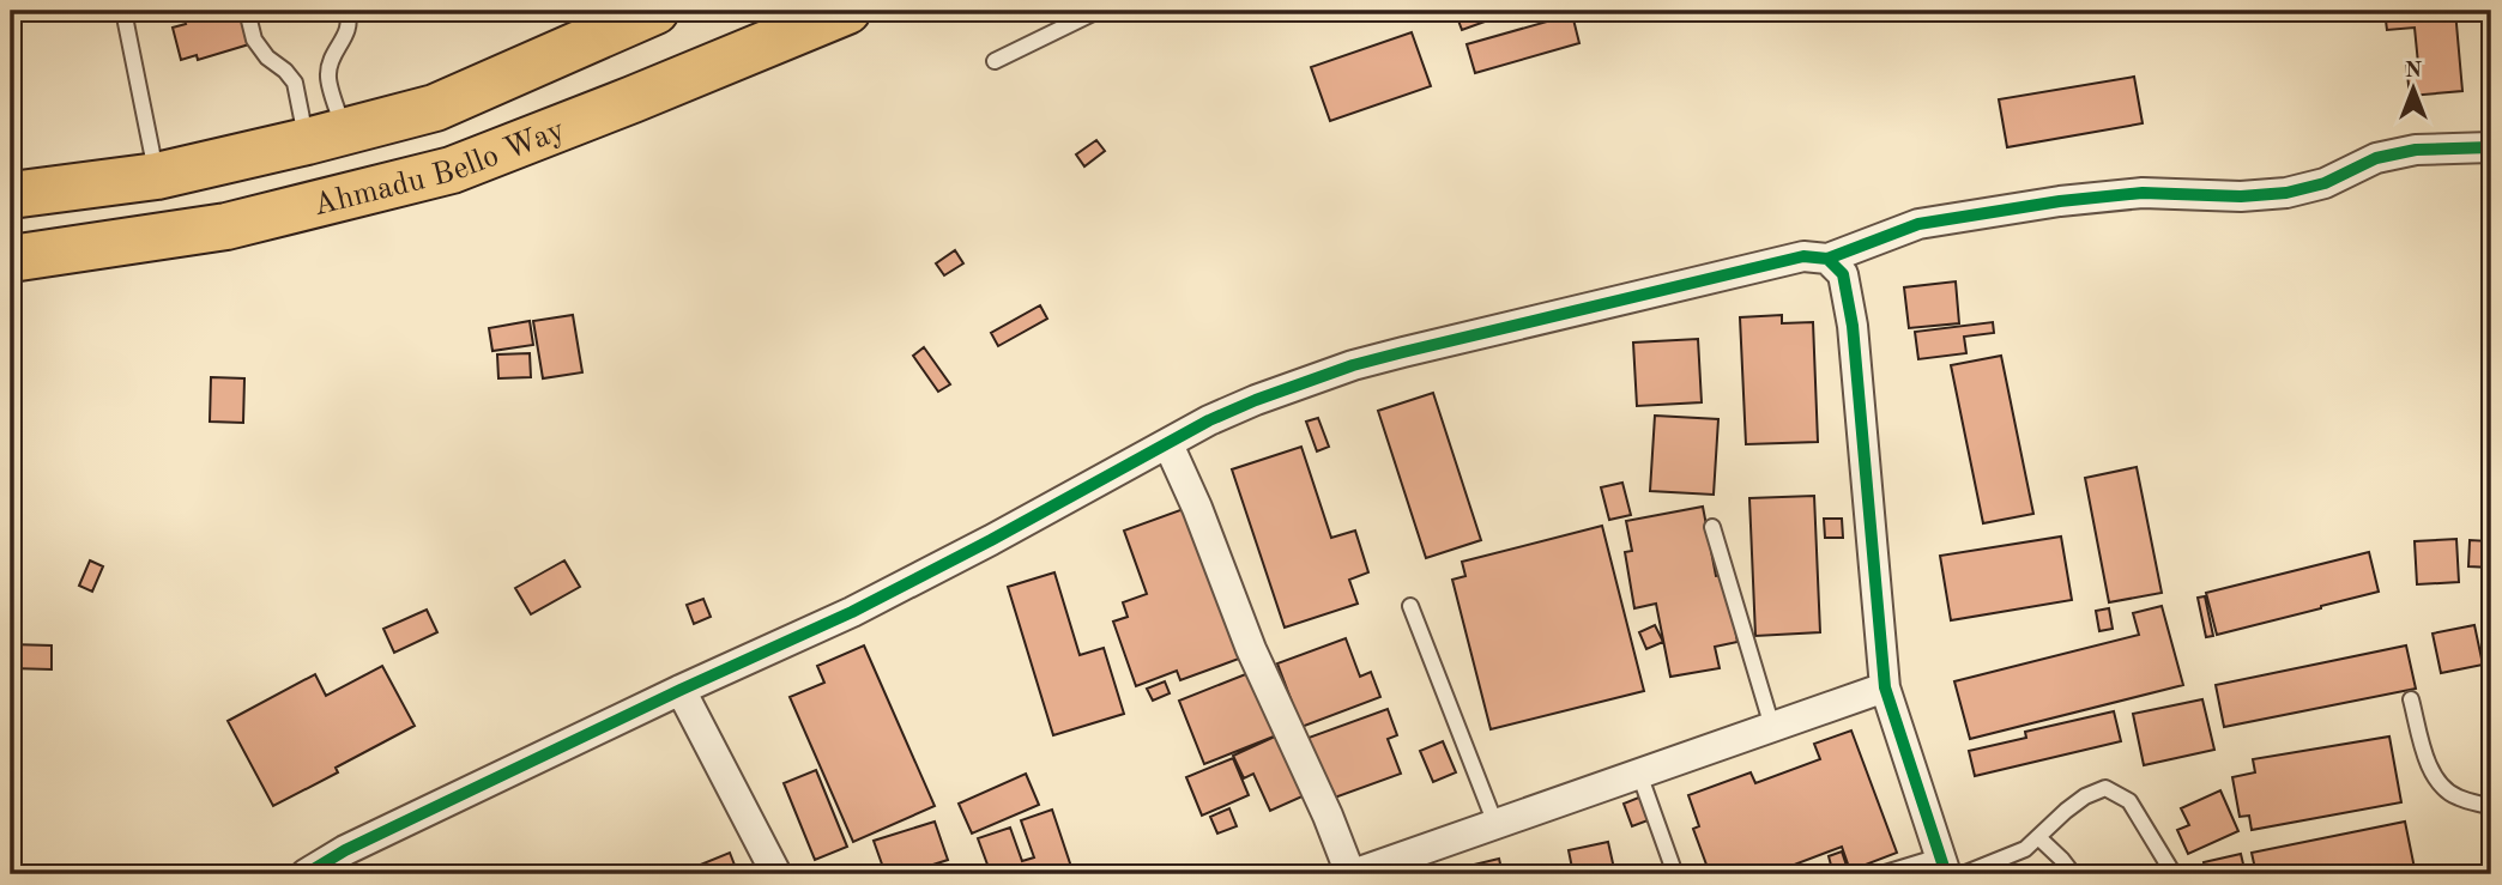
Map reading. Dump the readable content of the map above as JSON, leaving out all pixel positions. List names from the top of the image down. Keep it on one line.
{"streets":{"main road":["Ahmadu Bello Way"]},"north":"top"}
